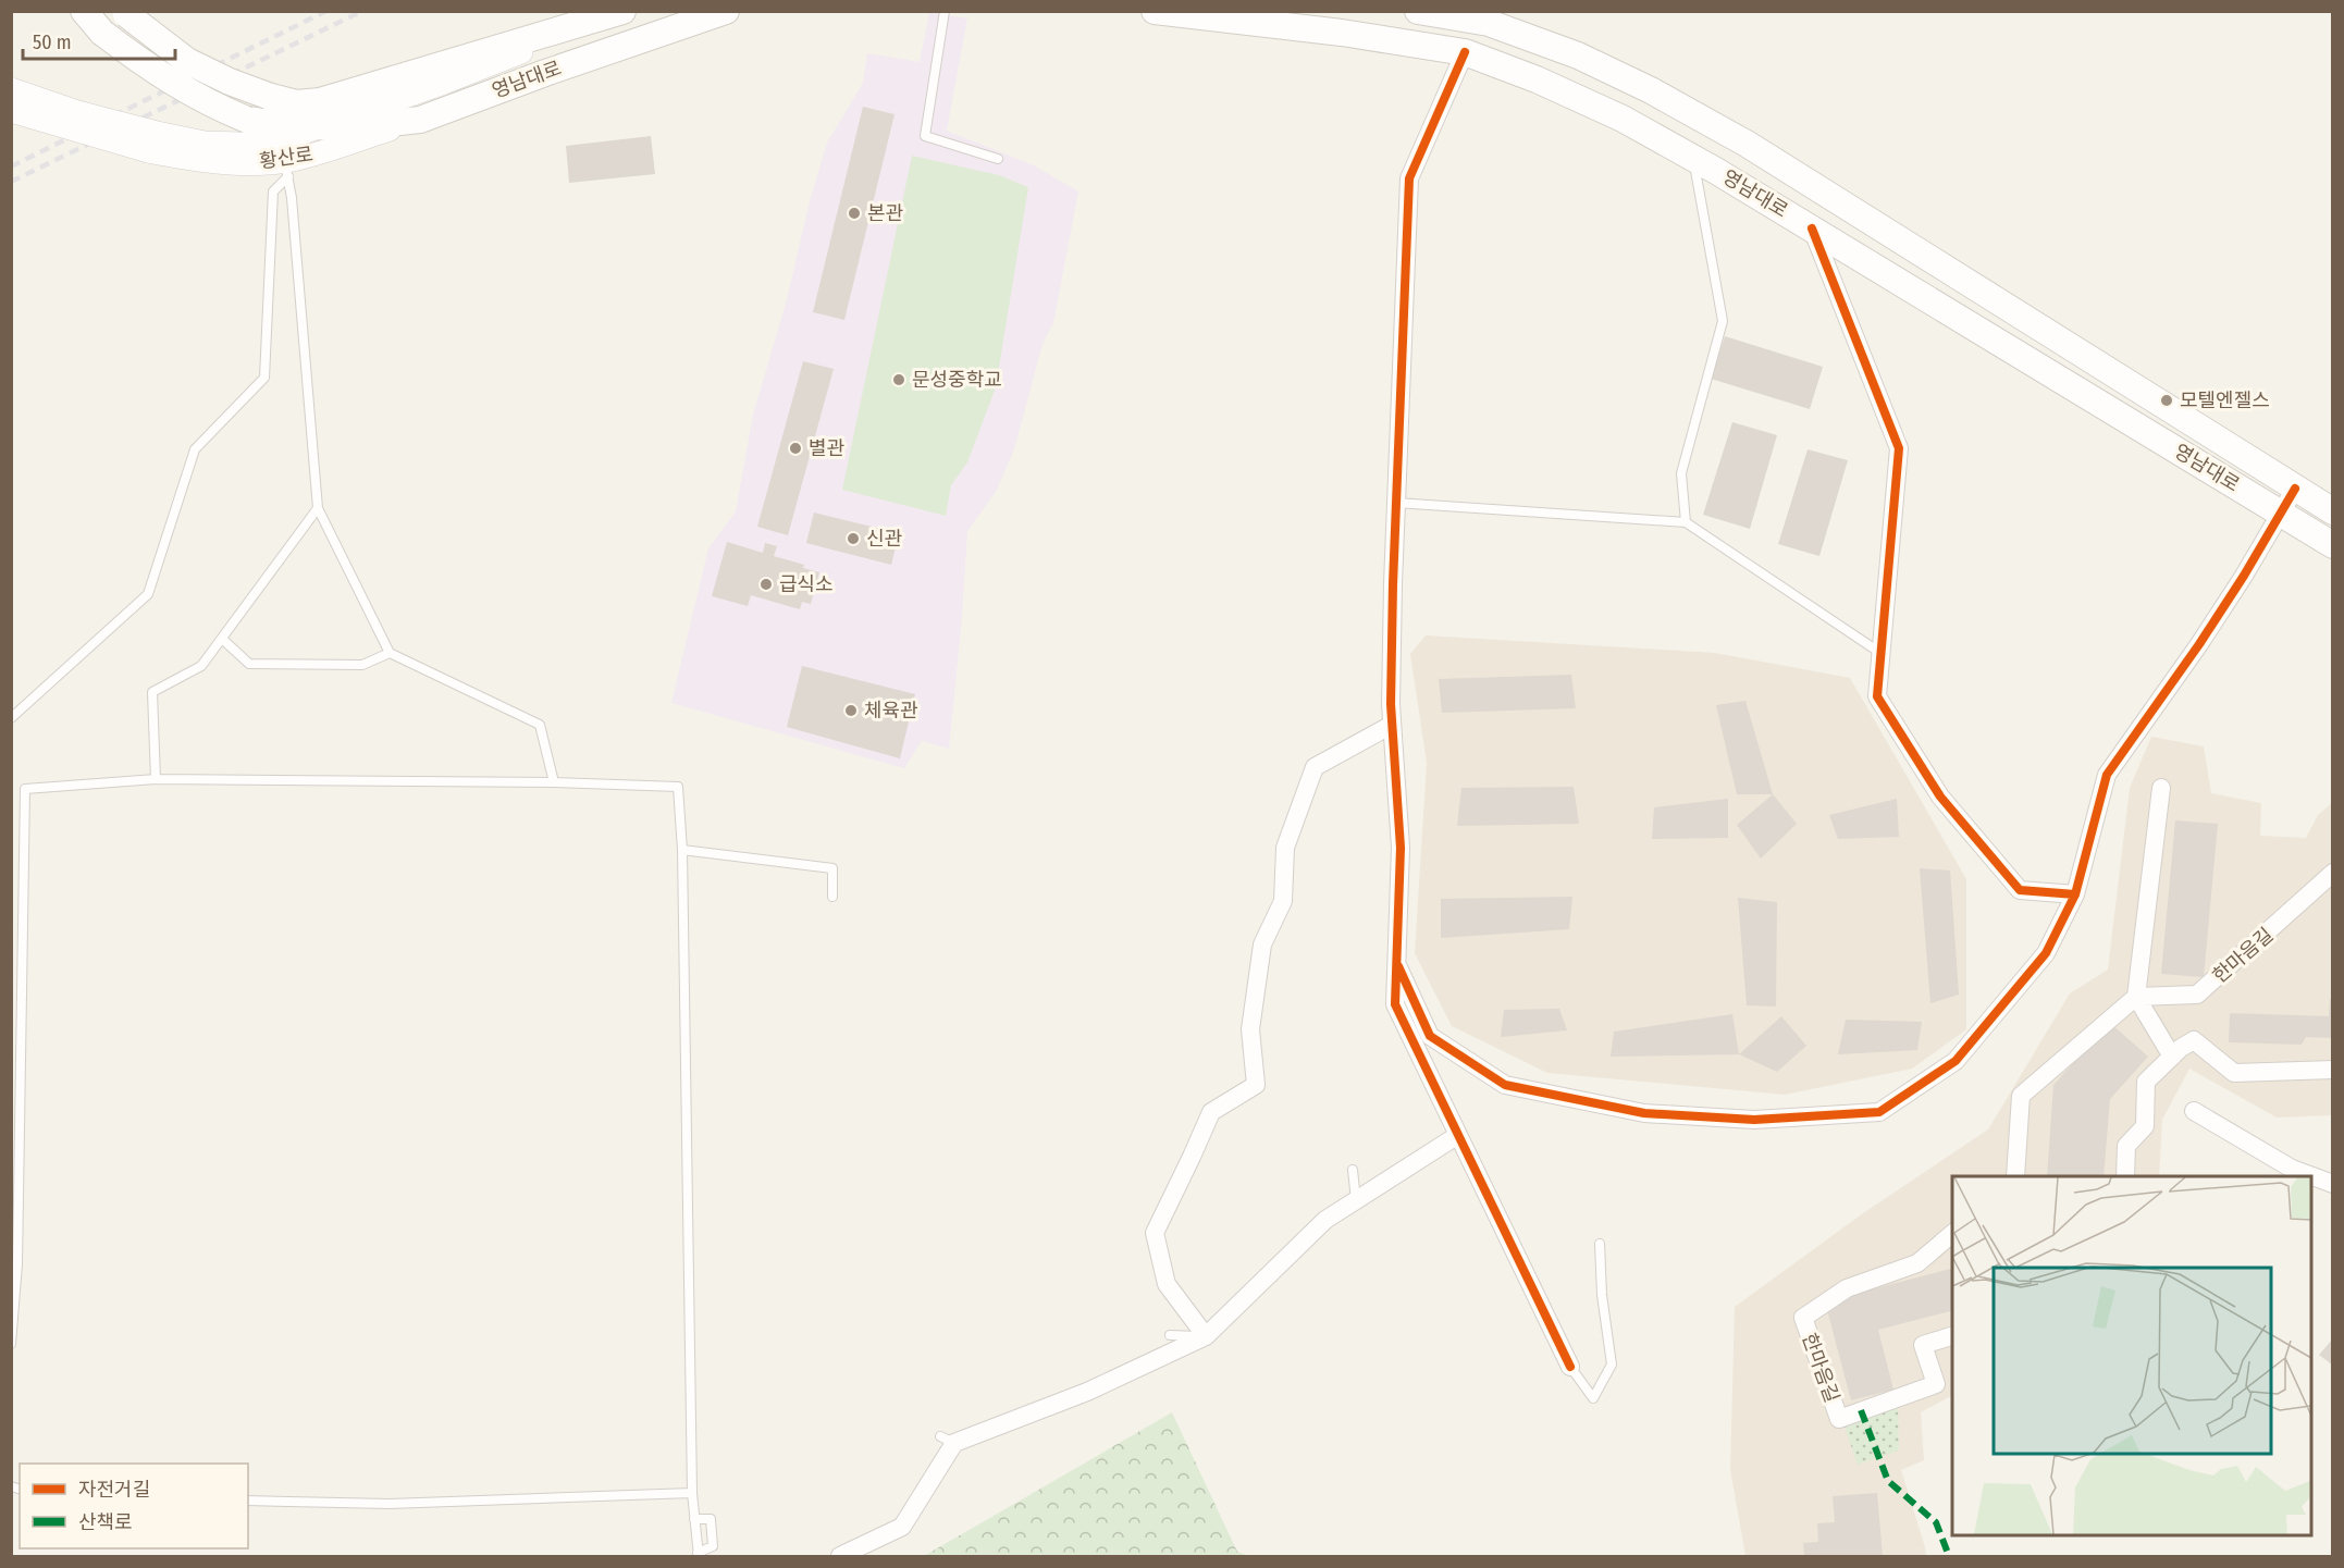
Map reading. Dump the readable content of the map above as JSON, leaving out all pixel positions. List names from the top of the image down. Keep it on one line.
{"streets":{"main road":["영남대로"],"street":["황산로","한마음길"]},"crossings":[["영남대로","황산로"]],"places":["본관","문성중학교","모텔엔젤스","별관","신관","급식소","체육관"],"legend":["자전거길","산책로"],"scale_bar":"50 m"}
